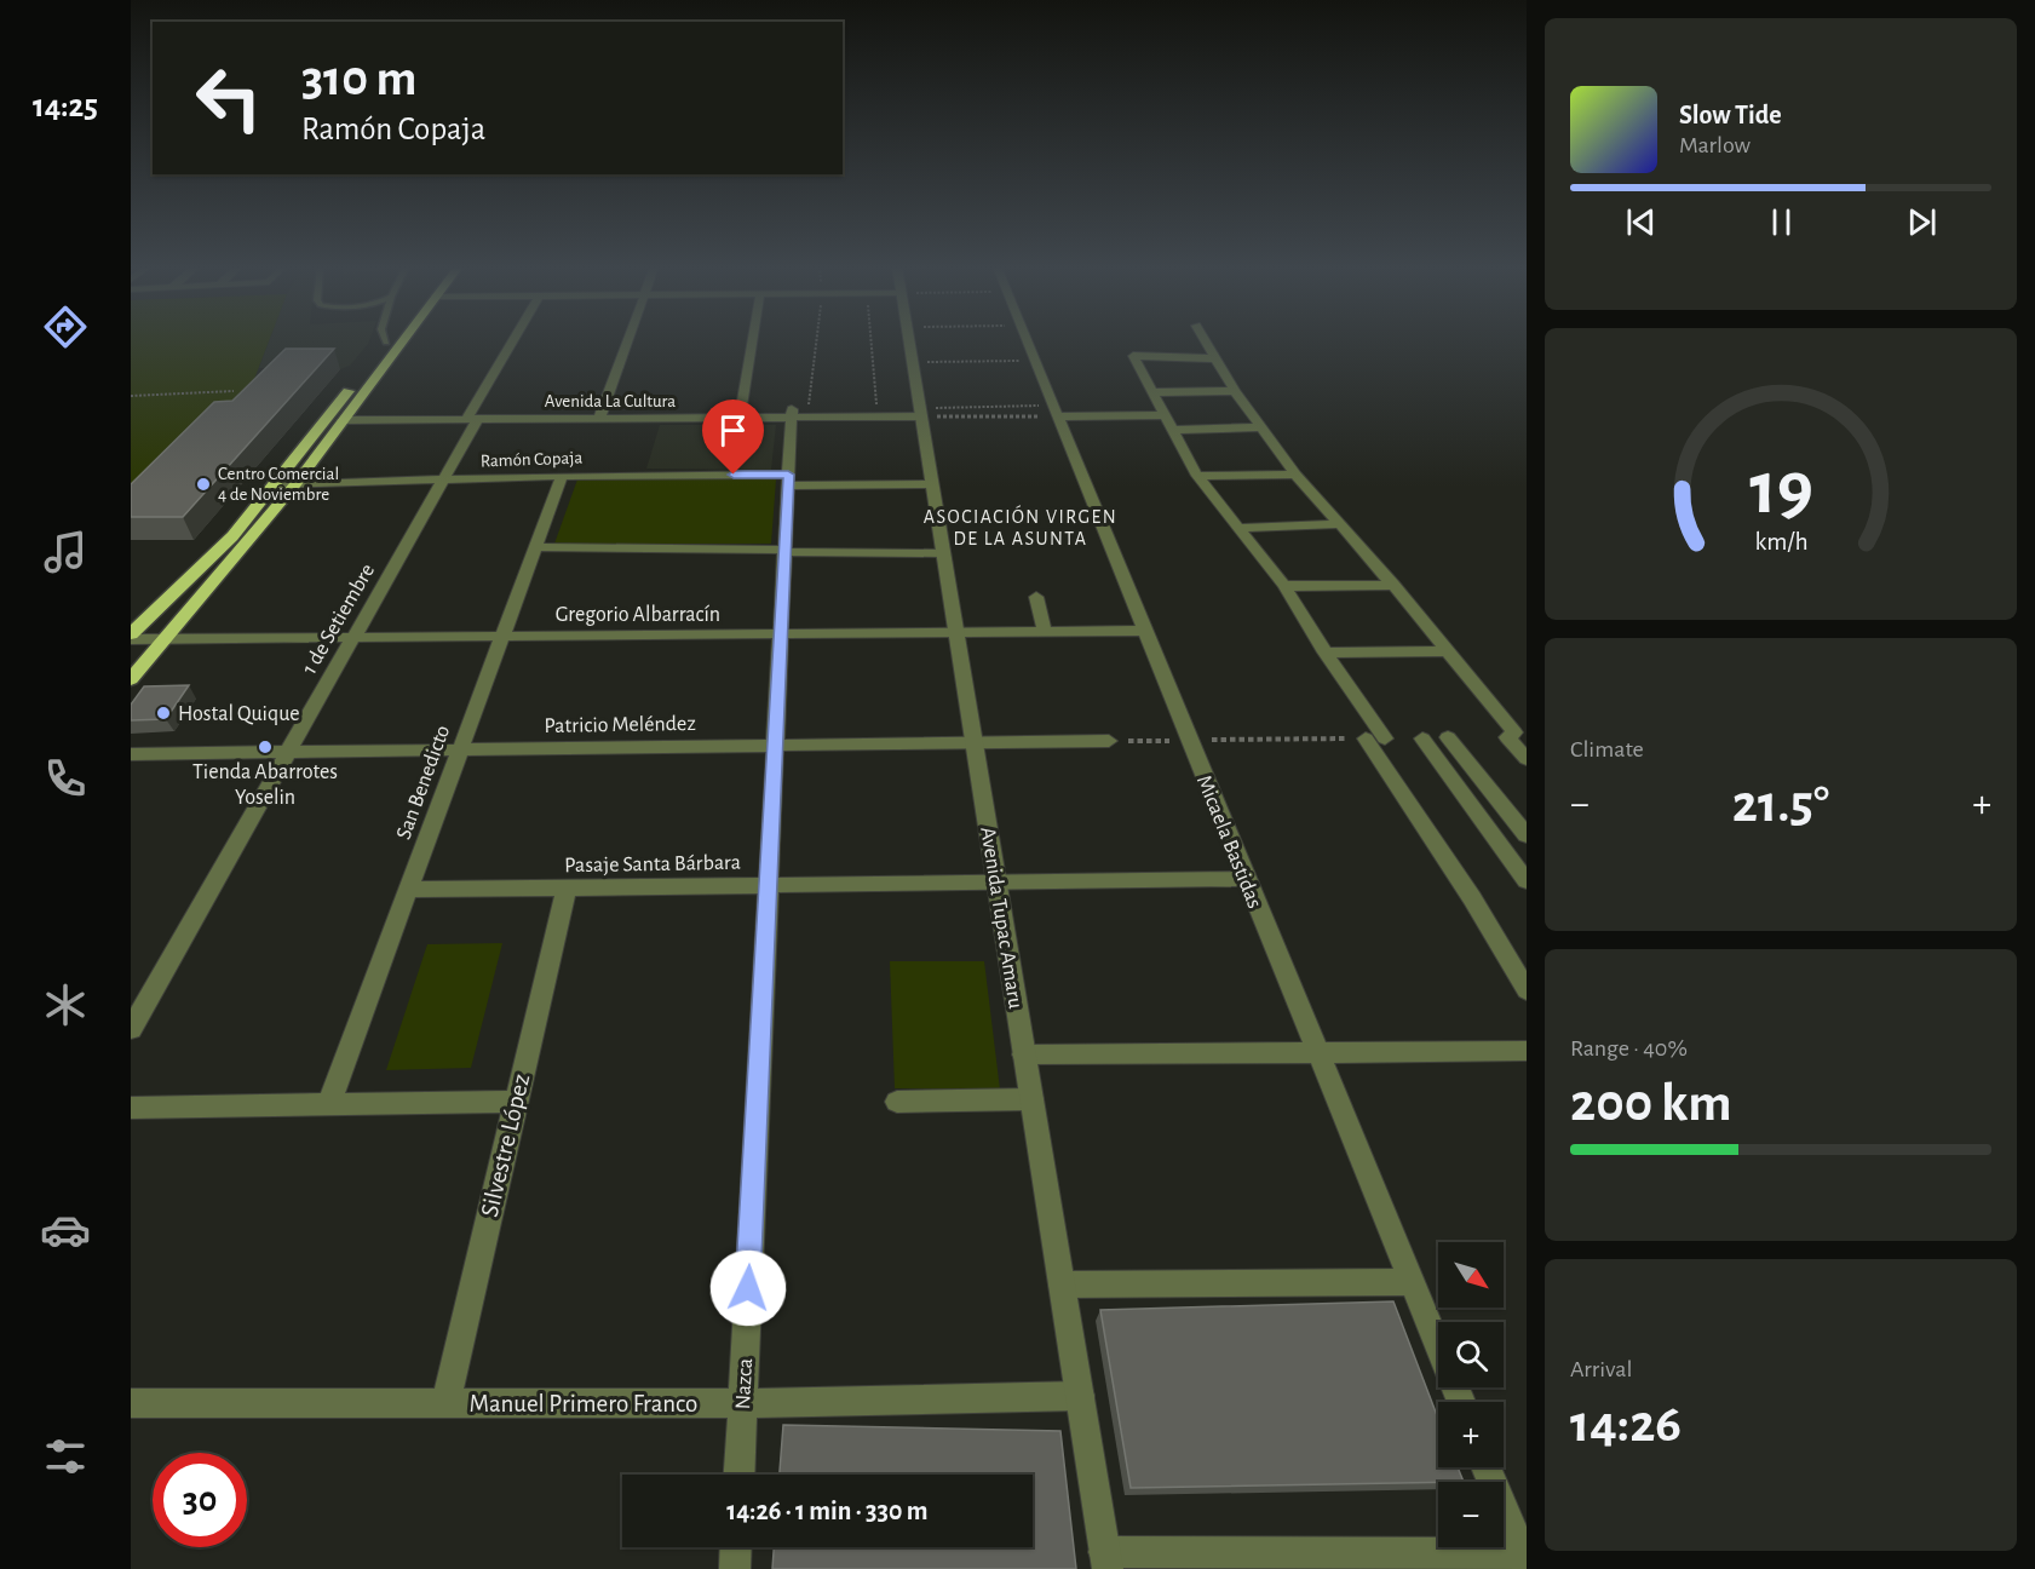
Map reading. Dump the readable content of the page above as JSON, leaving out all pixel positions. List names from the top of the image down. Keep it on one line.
{"streets":{"street":["Avenida La Cultura","Ramón Copaja","Gregorio Albarracín","1 de Setiembre","Patricio Meléndez","San Benedicto","Micaela Bastidas","Pasaje Santa Bárbara","Avenida Tupac Amaru","Silvestre López","Nazca","Manuel Primero Franco"]},"crossings":[["Avenida La Cultura","1 de Setiembre"],["Avenida La Cultura","Avenida Tupac Amaru"],["Avenida La Cultura","Nazca"],["Ramón Copaja","1 de Setiembre"],["Ramón Copaja","San Benedicto"],["Ramón Copaja","Avenida Tupac Amaru"],["Ramón Copaja","Nazca"],["Gregorio Albarracín","1 de Setiembre"],["Gregorio Albarracín","San Benedicto"],["Gregorio Albarracín","Micaela Bastidas"],["Gregorio Albarracín","Avenida Tupac Amaru"],["Gregorio Albarracín","Nazca"],["1 de Setiembre","Patricio Meléndez"],["Patricio Meléndez","San Benedicto"],["Patricio Meléndez","Avenida Tupac Amaru"],["Patricio Meléndez","Nazca"],["San Benedicto","Pasaje Santa Bárbara"],["Micaela Bastidas","Pasaje Santa Bárbara"],["Pasaje Santa Bárbara","Avenida Tupac Amaru"],["Pasaje Santa Bárbara","Silvestre López"],["Pasaje Santa Bárbara","Nazca"],["Avenida Tupac Amaru","Manuel Primero Franco"],["Silvestre López","Manuel Primero Franco"],["Nazca","Manuel Primero Franco"]],"districts":["ASOCIACIÓN VIRGEN DE LA ASUNTA"],"places":["Centro Comercial 4 de Noviembre","Hostal Quique","Tienda Abarrotes Yoselin"],"north":"bottom right","page":{"tabs":"14:25","turn":["310 m","Ramón Copaja"],"song":["Slow Tide","Marlow"],"tile":["Climate",["Range · 40%","200 km"],["Arrival","14:26"]],"heat":["−","21.5°","+"],"map_buttons":["+","−"],"limit":"30","trip":"14:26 · 1 min · 330 m","gauge":["19","km/h"]}}
